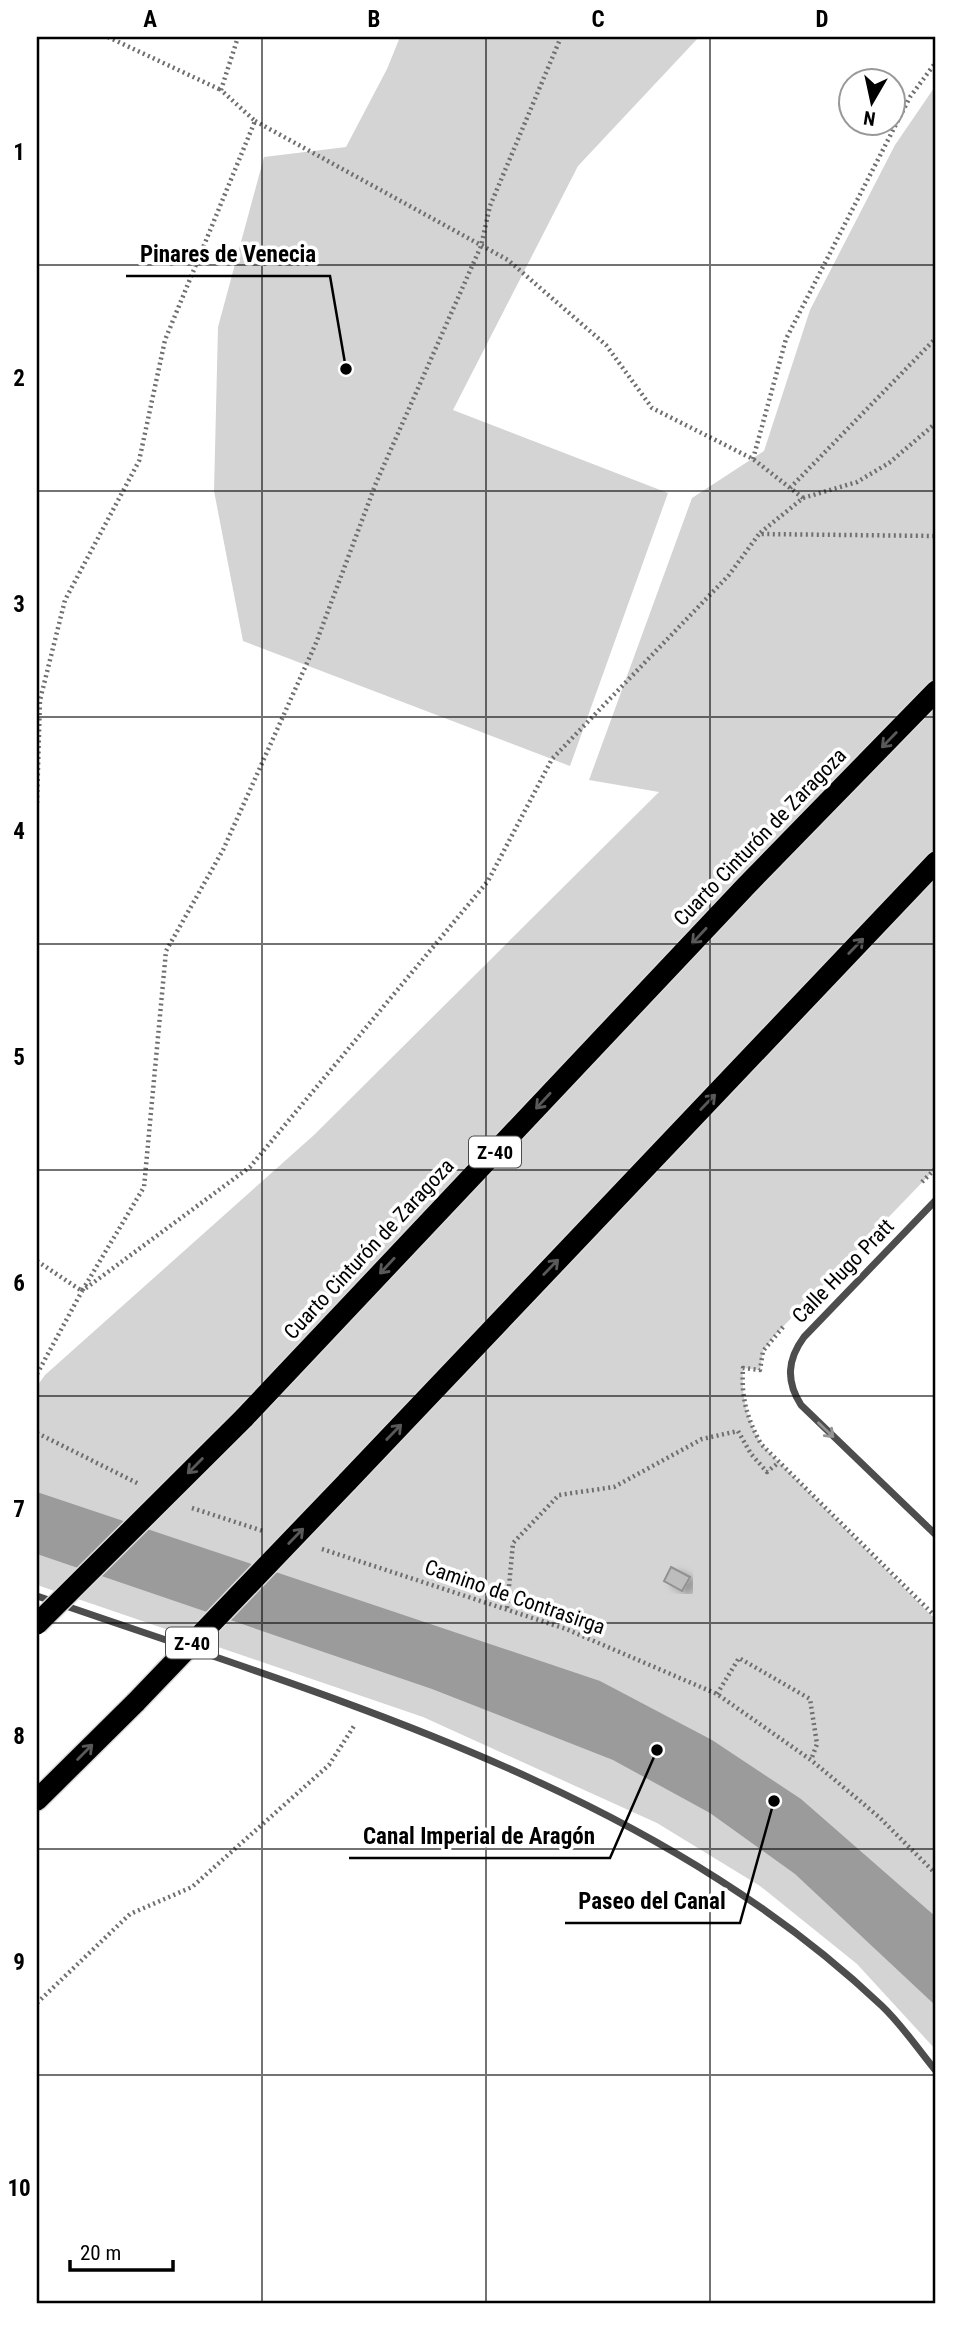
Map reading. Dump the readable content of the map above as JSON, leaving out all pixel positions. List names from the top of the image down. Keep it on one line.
{"streets":{"highway":["Cuarto Cinturón de Zaragoza","Z-40"],"street":["Calle Hugo Pratt"],"path":["Camino de Contrasirga"]},"places":["Pinares de Venecia","Canal Imperial de Aragón","Paseo del Canal"],"scale_bar":"20 m","north":"bottom","grid":{"columns":["A","B","C","D"],"rows":["1","2","3","4","5","6","7","8","9","10"]}}
